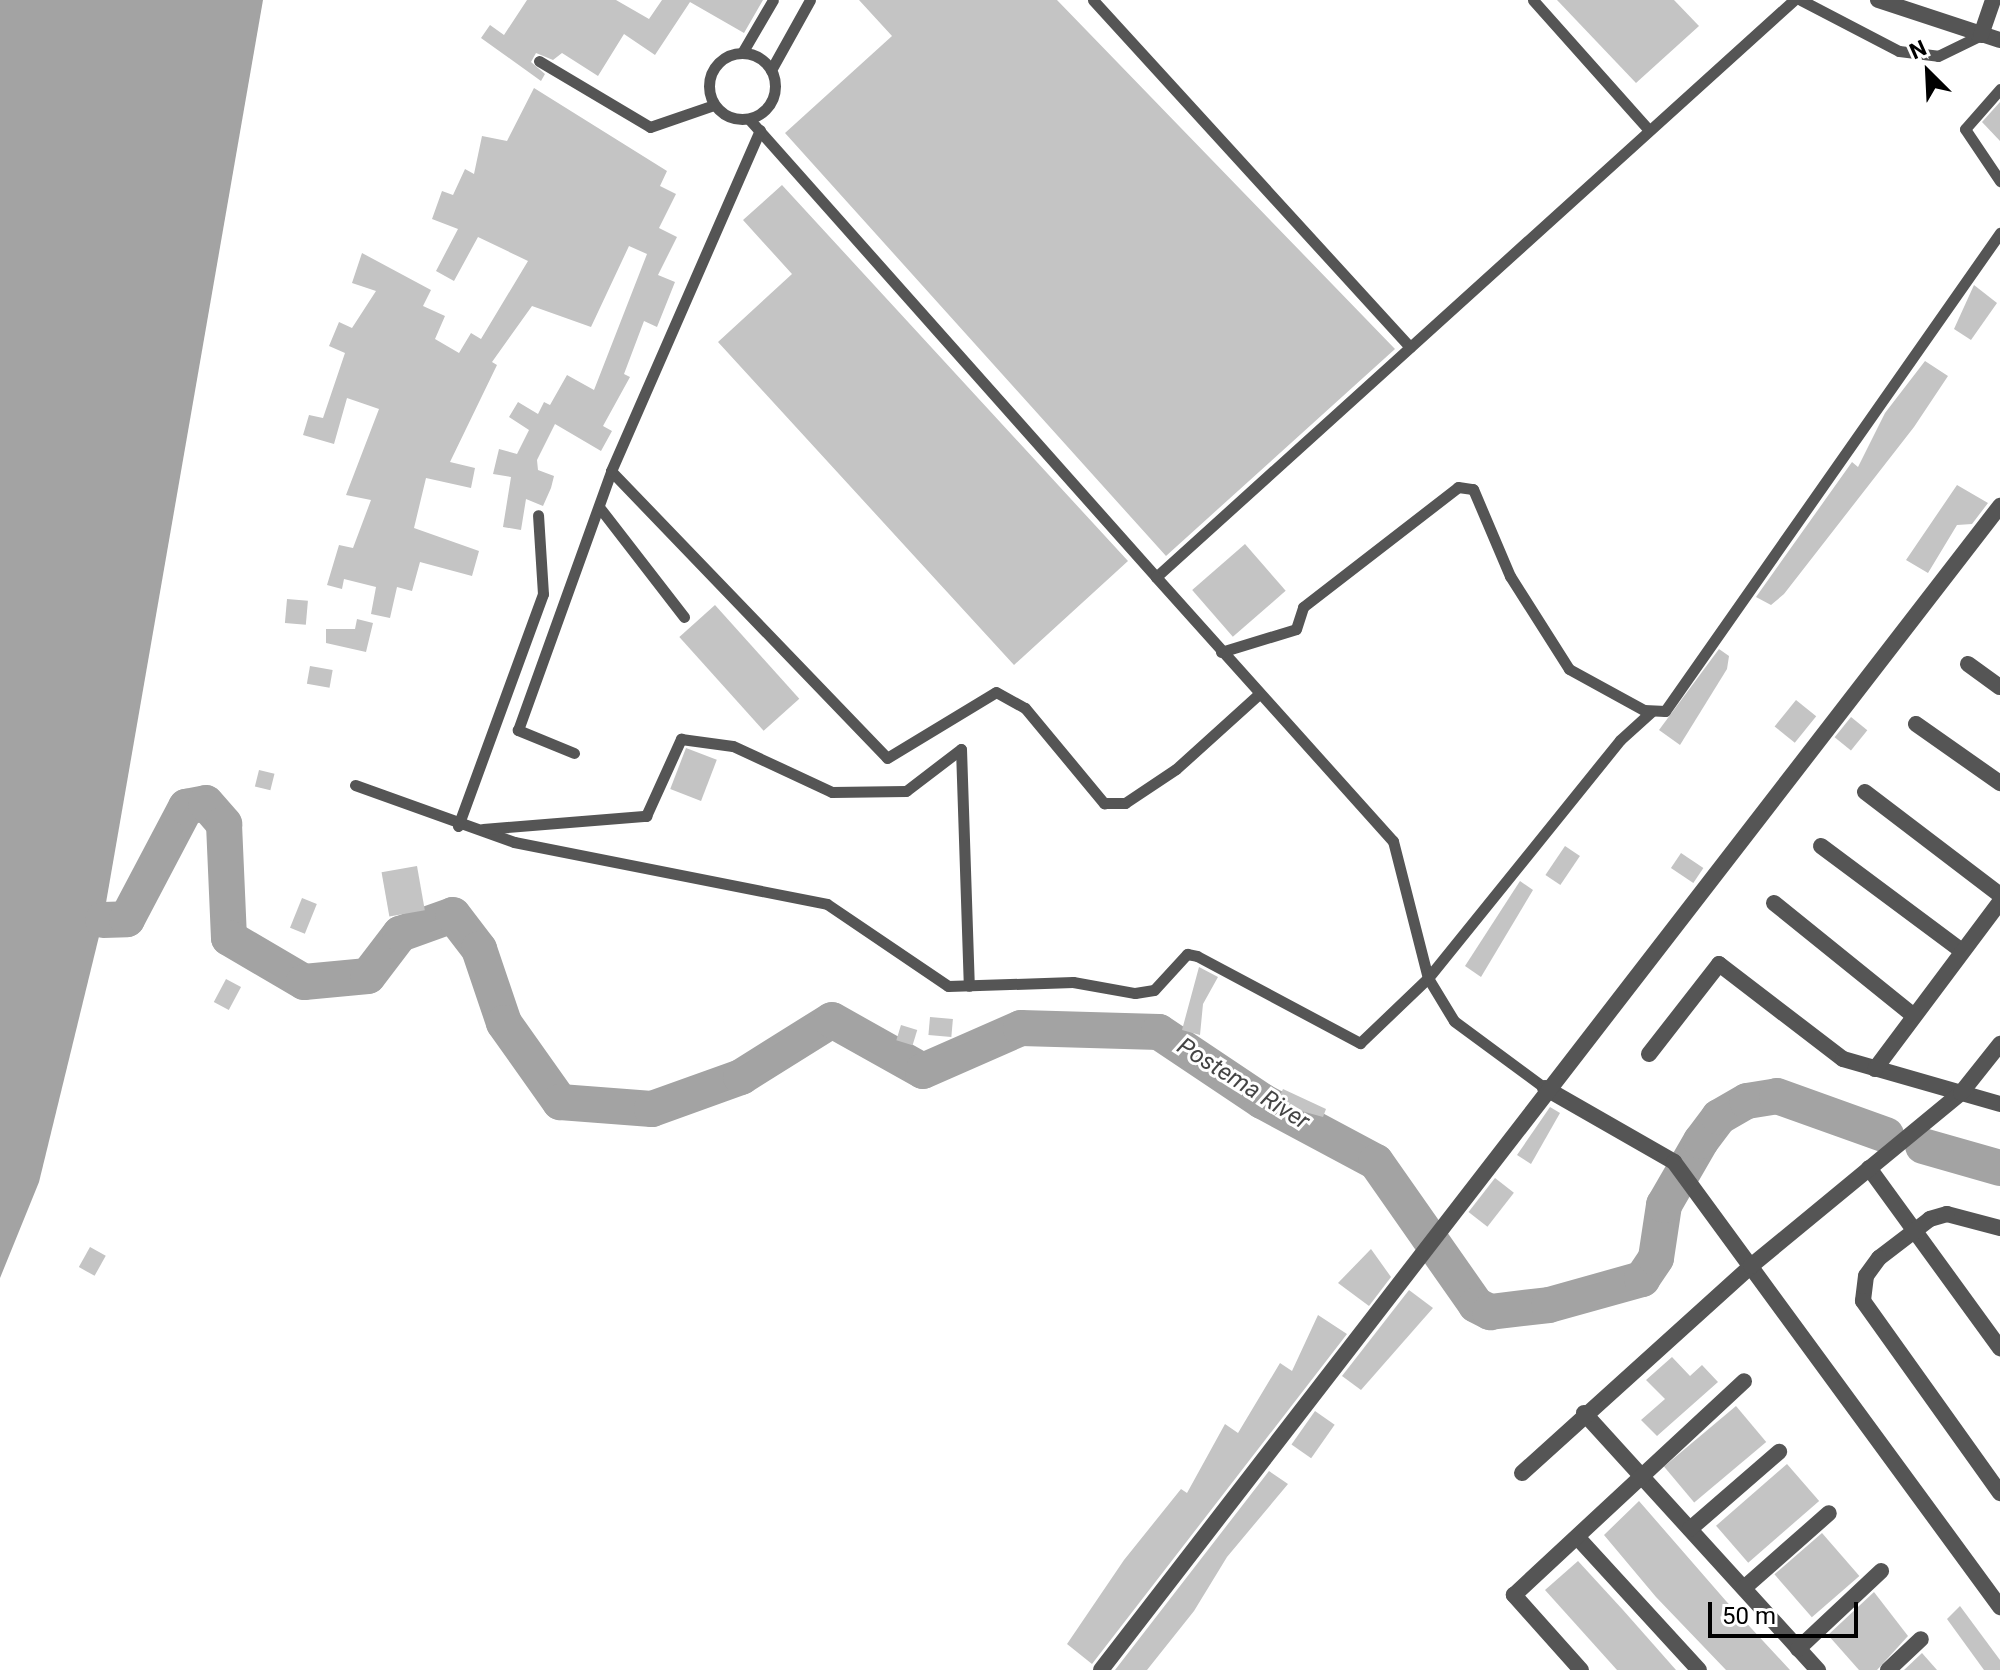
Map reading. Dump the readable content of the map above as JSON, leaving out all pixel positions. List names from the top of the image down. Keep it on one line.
{"water":["Postema River"],"scale_bar":"50 m","north":"top left"}
